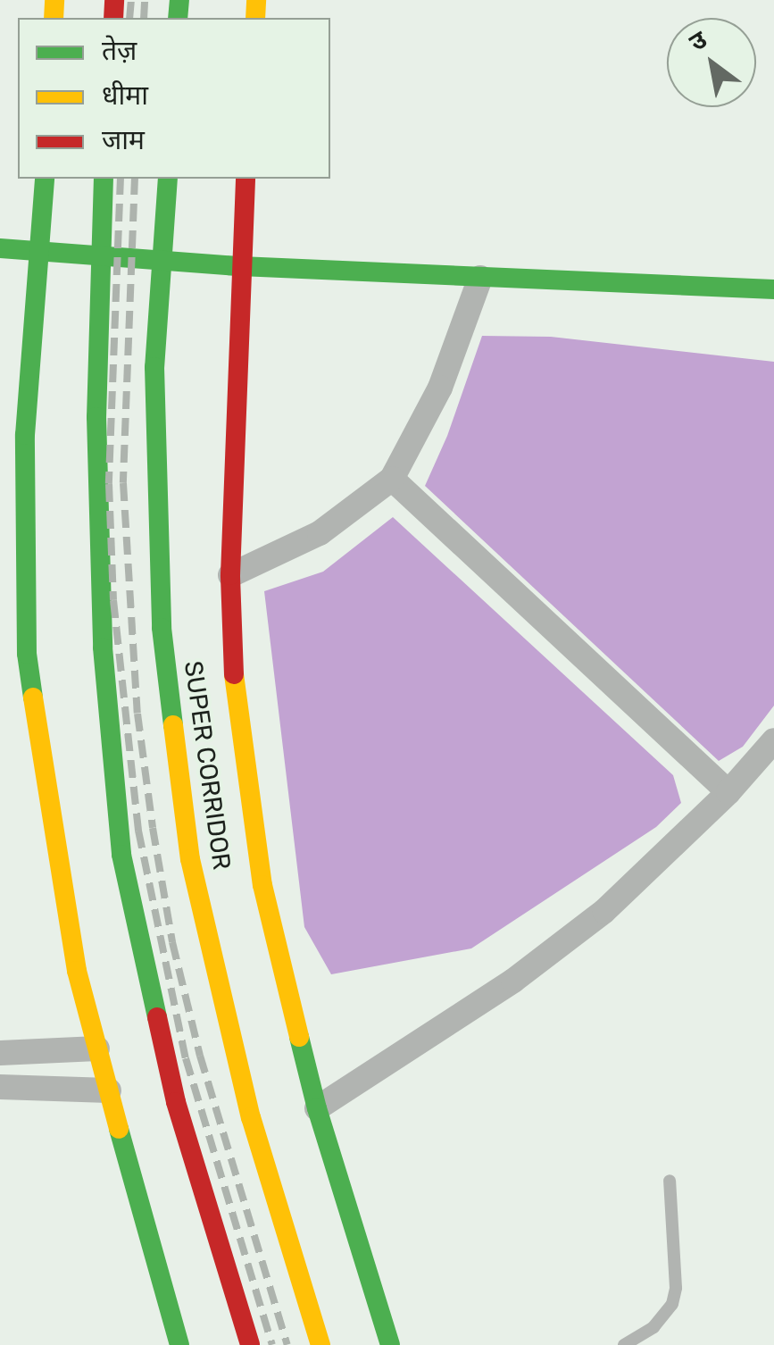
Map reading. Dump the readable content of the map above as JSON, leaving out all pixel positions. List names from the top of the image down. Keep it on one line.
{"streets":{"street":["SUPER CORRIDOR"]},"legend":["तेज़","धीमा","जाम"],"north":"top left"}
